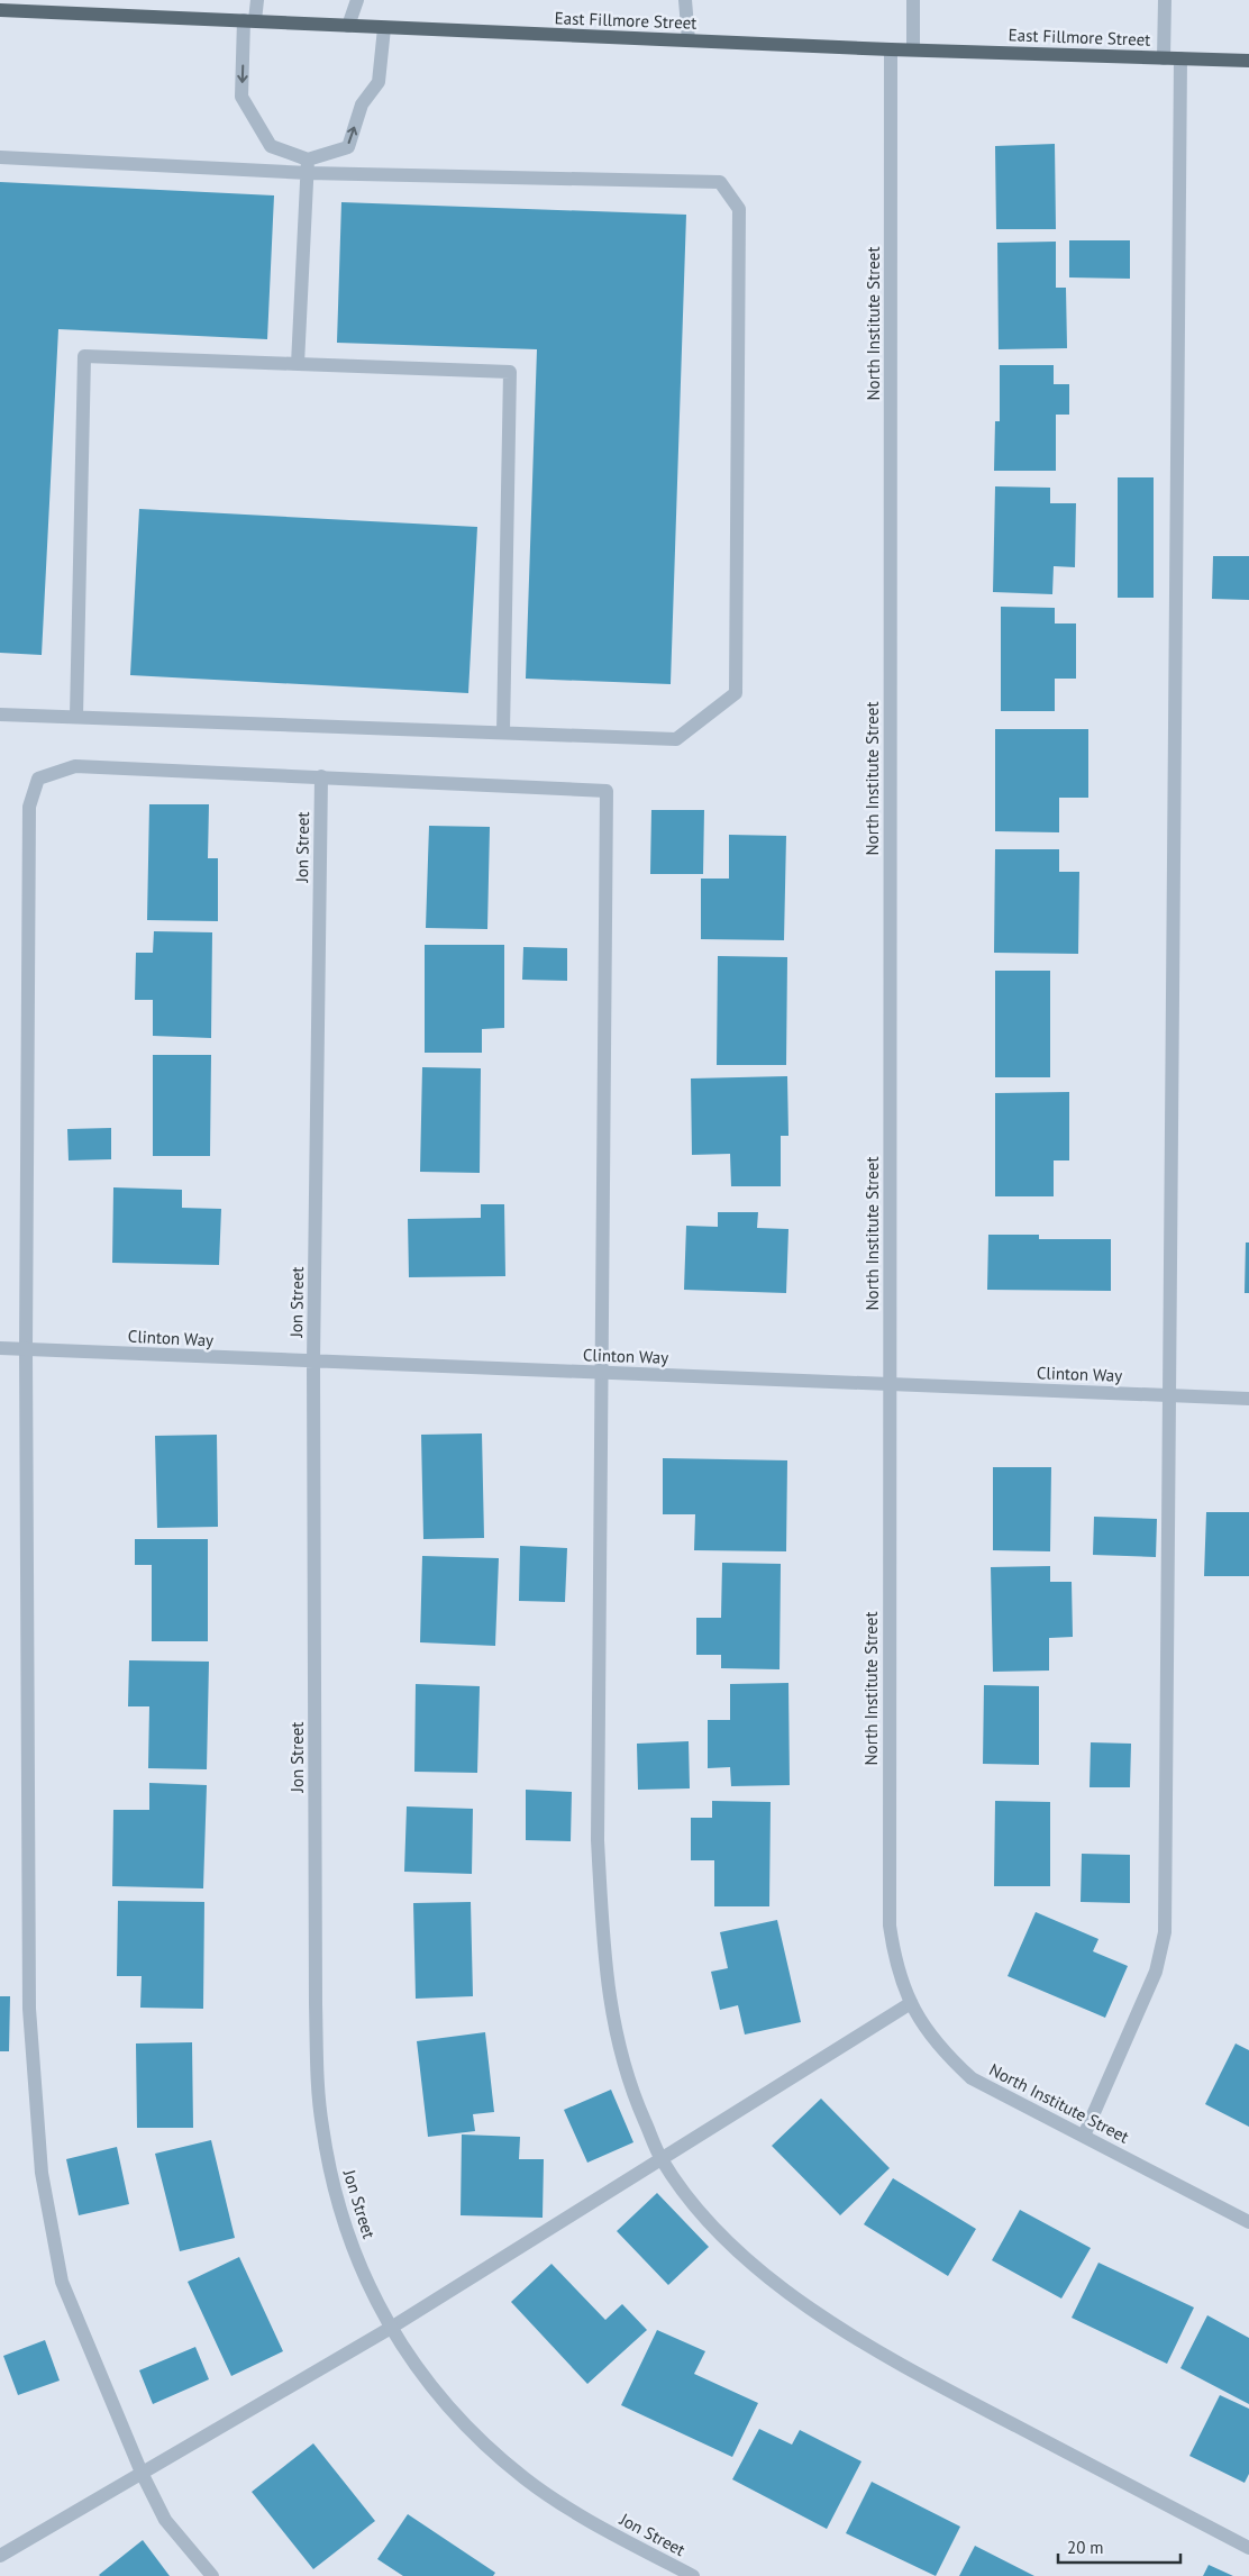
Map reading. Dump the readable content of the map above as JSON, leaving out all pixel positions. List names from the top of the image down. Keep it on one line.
{"streets":{"main road":["East Fillmore Street"],"street":["North Institute Street","Jon Street","Clinton Way"]},"crossings":[["East Fillmore Street","North Institute Street"],["North Institute Street","Clinton Way"],["Jon Street","Clinton Way"]],"scale_bar":"20 m"}
